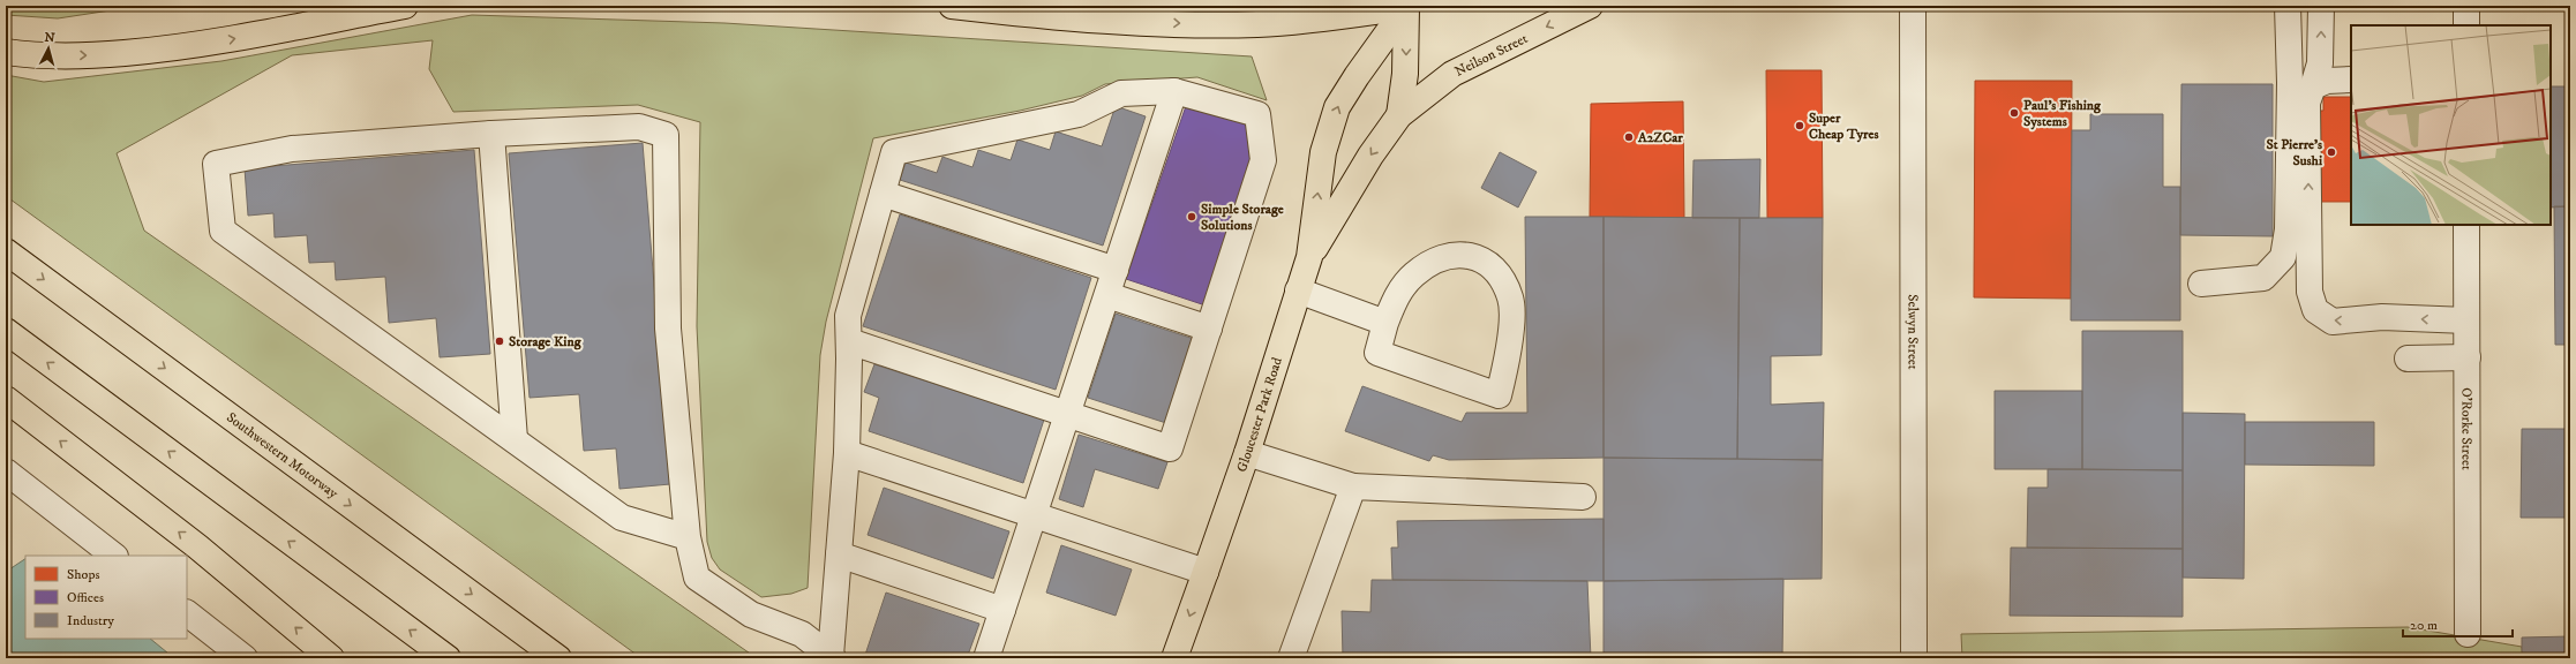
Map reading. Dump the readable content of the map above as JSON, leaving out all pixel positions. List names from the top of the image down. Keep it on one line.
{"streets":{"main road":["Neilson Street","Gloucester Park Road","Southwestern Motorway"],"street":["Selwyn Street","O'Rorke Street"]},"crossings":[["Neilson Street","Gloucester Park Road"]],"one_way":["Neilson Street"],"places":["Paul's Fishing Systems","Super Cheap Tyres","A2ZCar","St Pierre's Sushi","Simple Storage Solutions","Storage King"],"legend":["Shops","Offices","Industry"],"scale_bar":"20 m","north":"top"}
